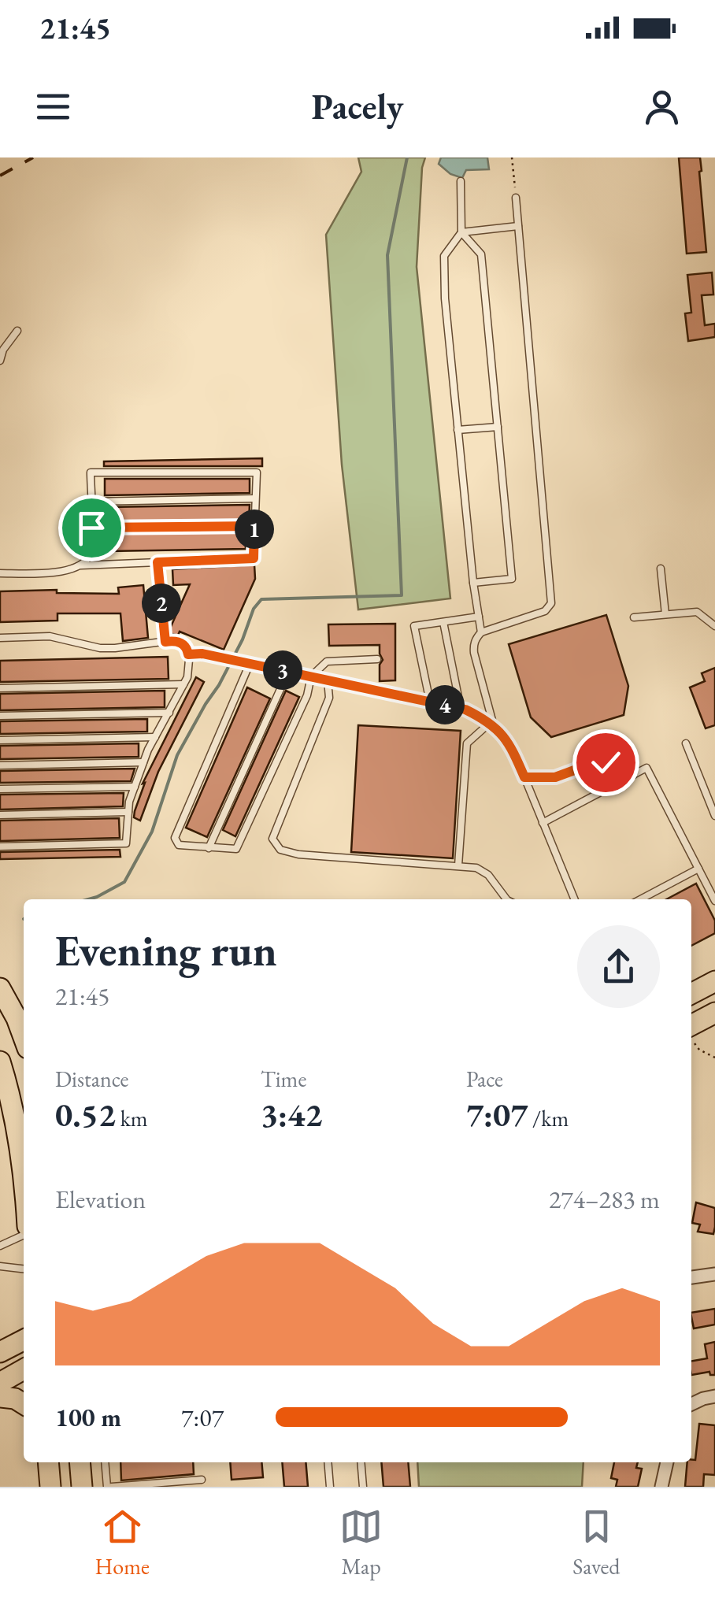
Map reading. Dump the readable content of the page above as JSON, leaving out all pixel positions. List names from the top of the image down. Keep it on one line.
{"page":{"status":"21:45","header":"Pacely","pins":["1","2","3","4"],"heading":["Evening run","21:45"],"stats":[["Distance","0.52 km"],["Time","3:42"],["Pace","7:07 /km"]],"chart":["Elevation","274–283 m"],"list":[{"name":"100 m","note":"7:07"}],"tabs":["Home","Map","Saved"]}}
